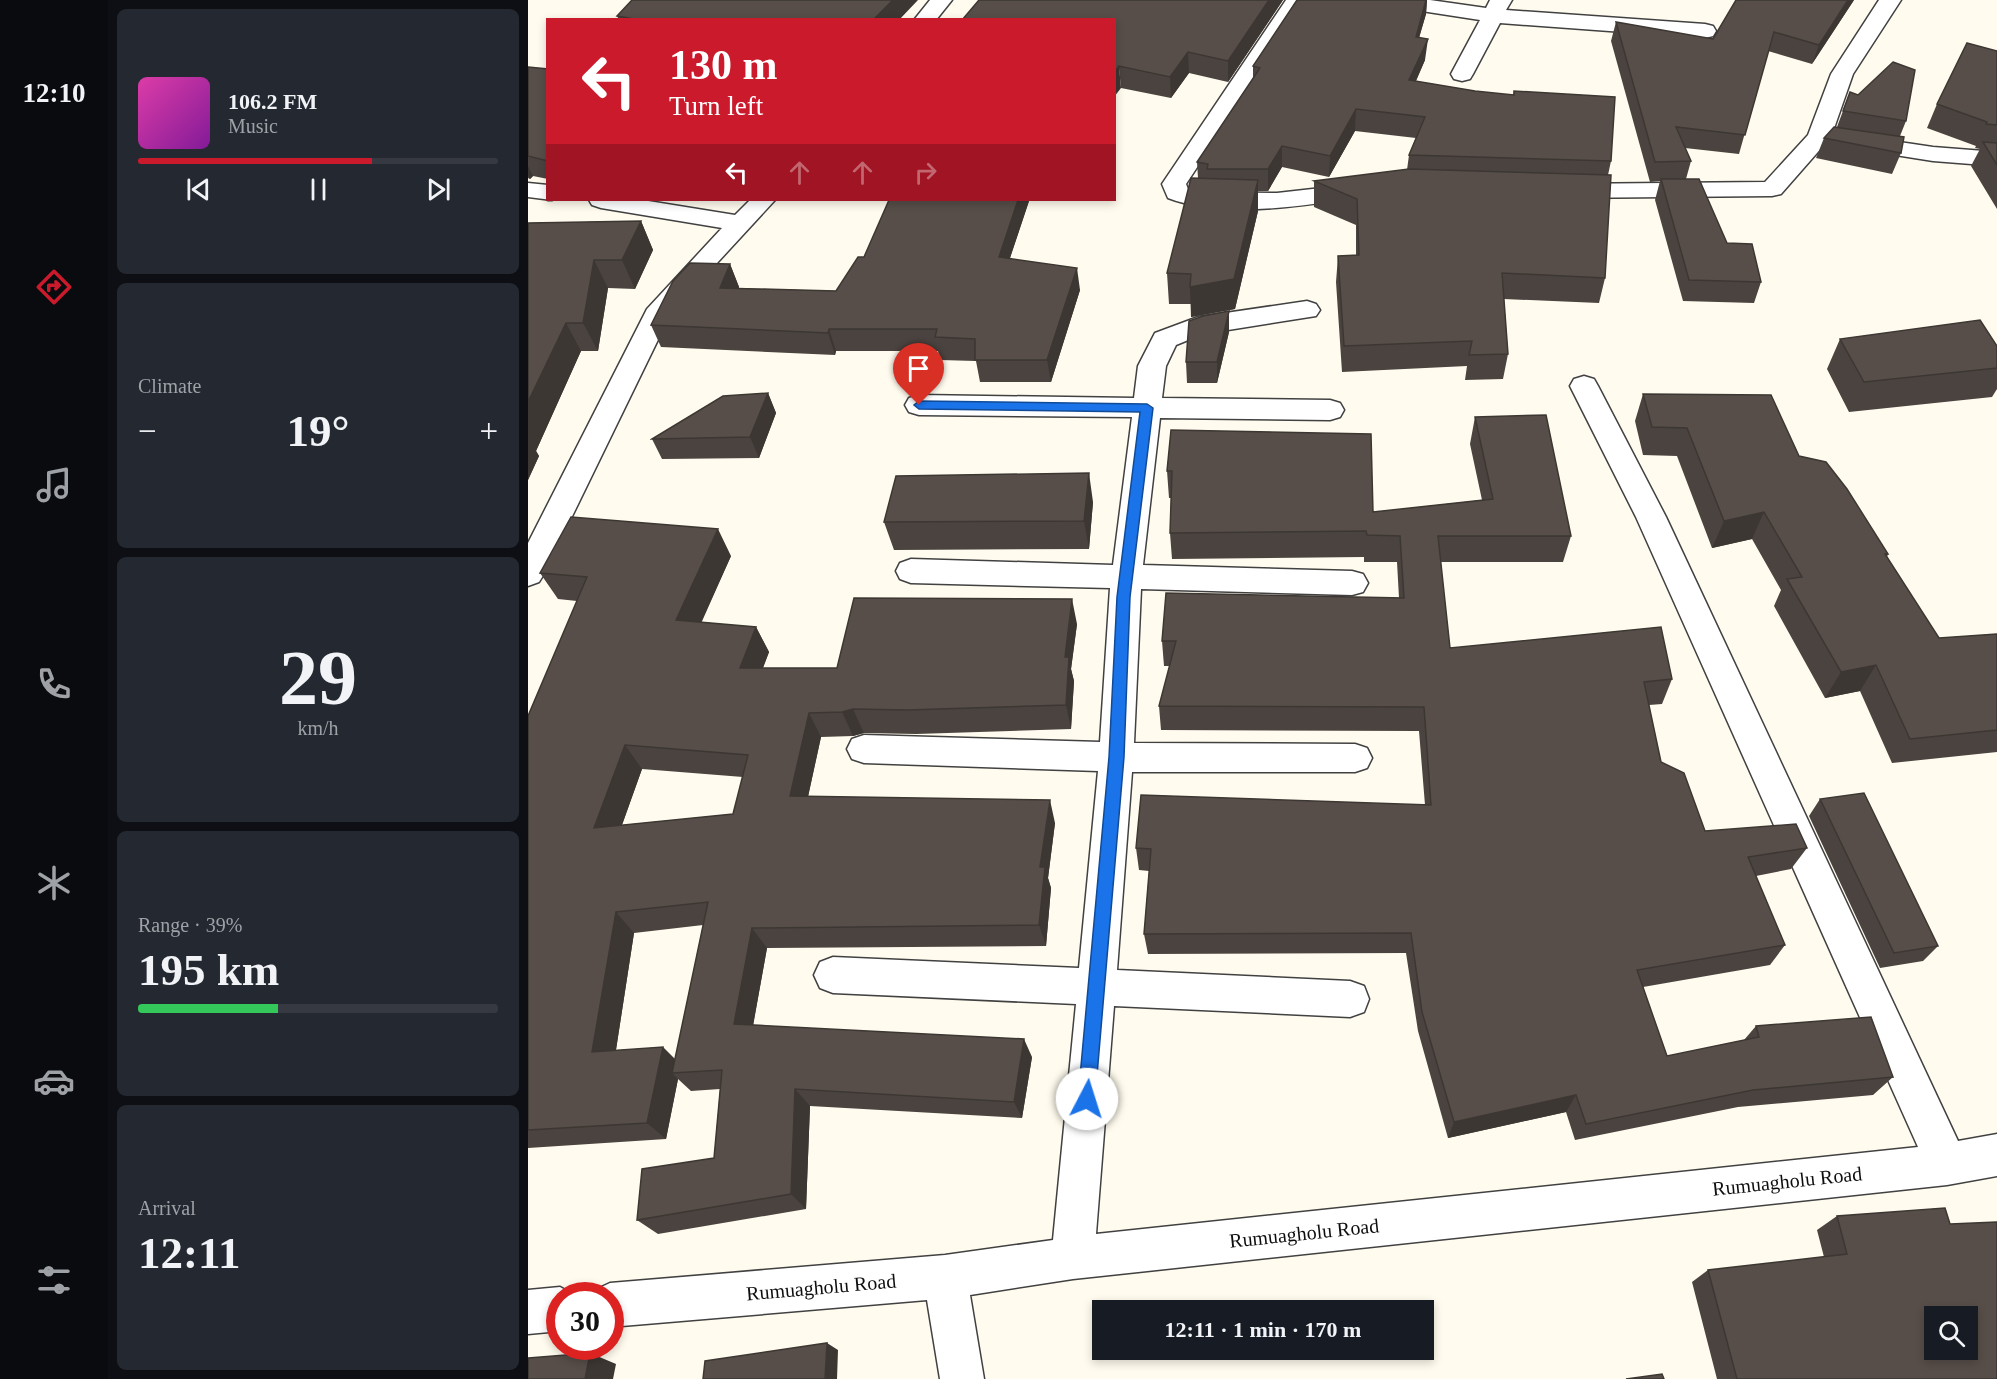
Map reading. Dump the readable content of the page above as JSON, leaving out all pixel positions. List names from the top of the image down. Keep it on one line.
{"streets":{"street":["Rumuagholu Road"]},"page":{"tabs":"12:10","turn":["130 m","Turn left"],"song":["106.2 FM","Music"],"tile":["Climate",["29","km/h"],["Range · 39%","195 km"],["Arrival","12:11"]],"heat":["−","19°","+"],"limit":"30","trip":"12:11 · 1 min · 170 m"}}
